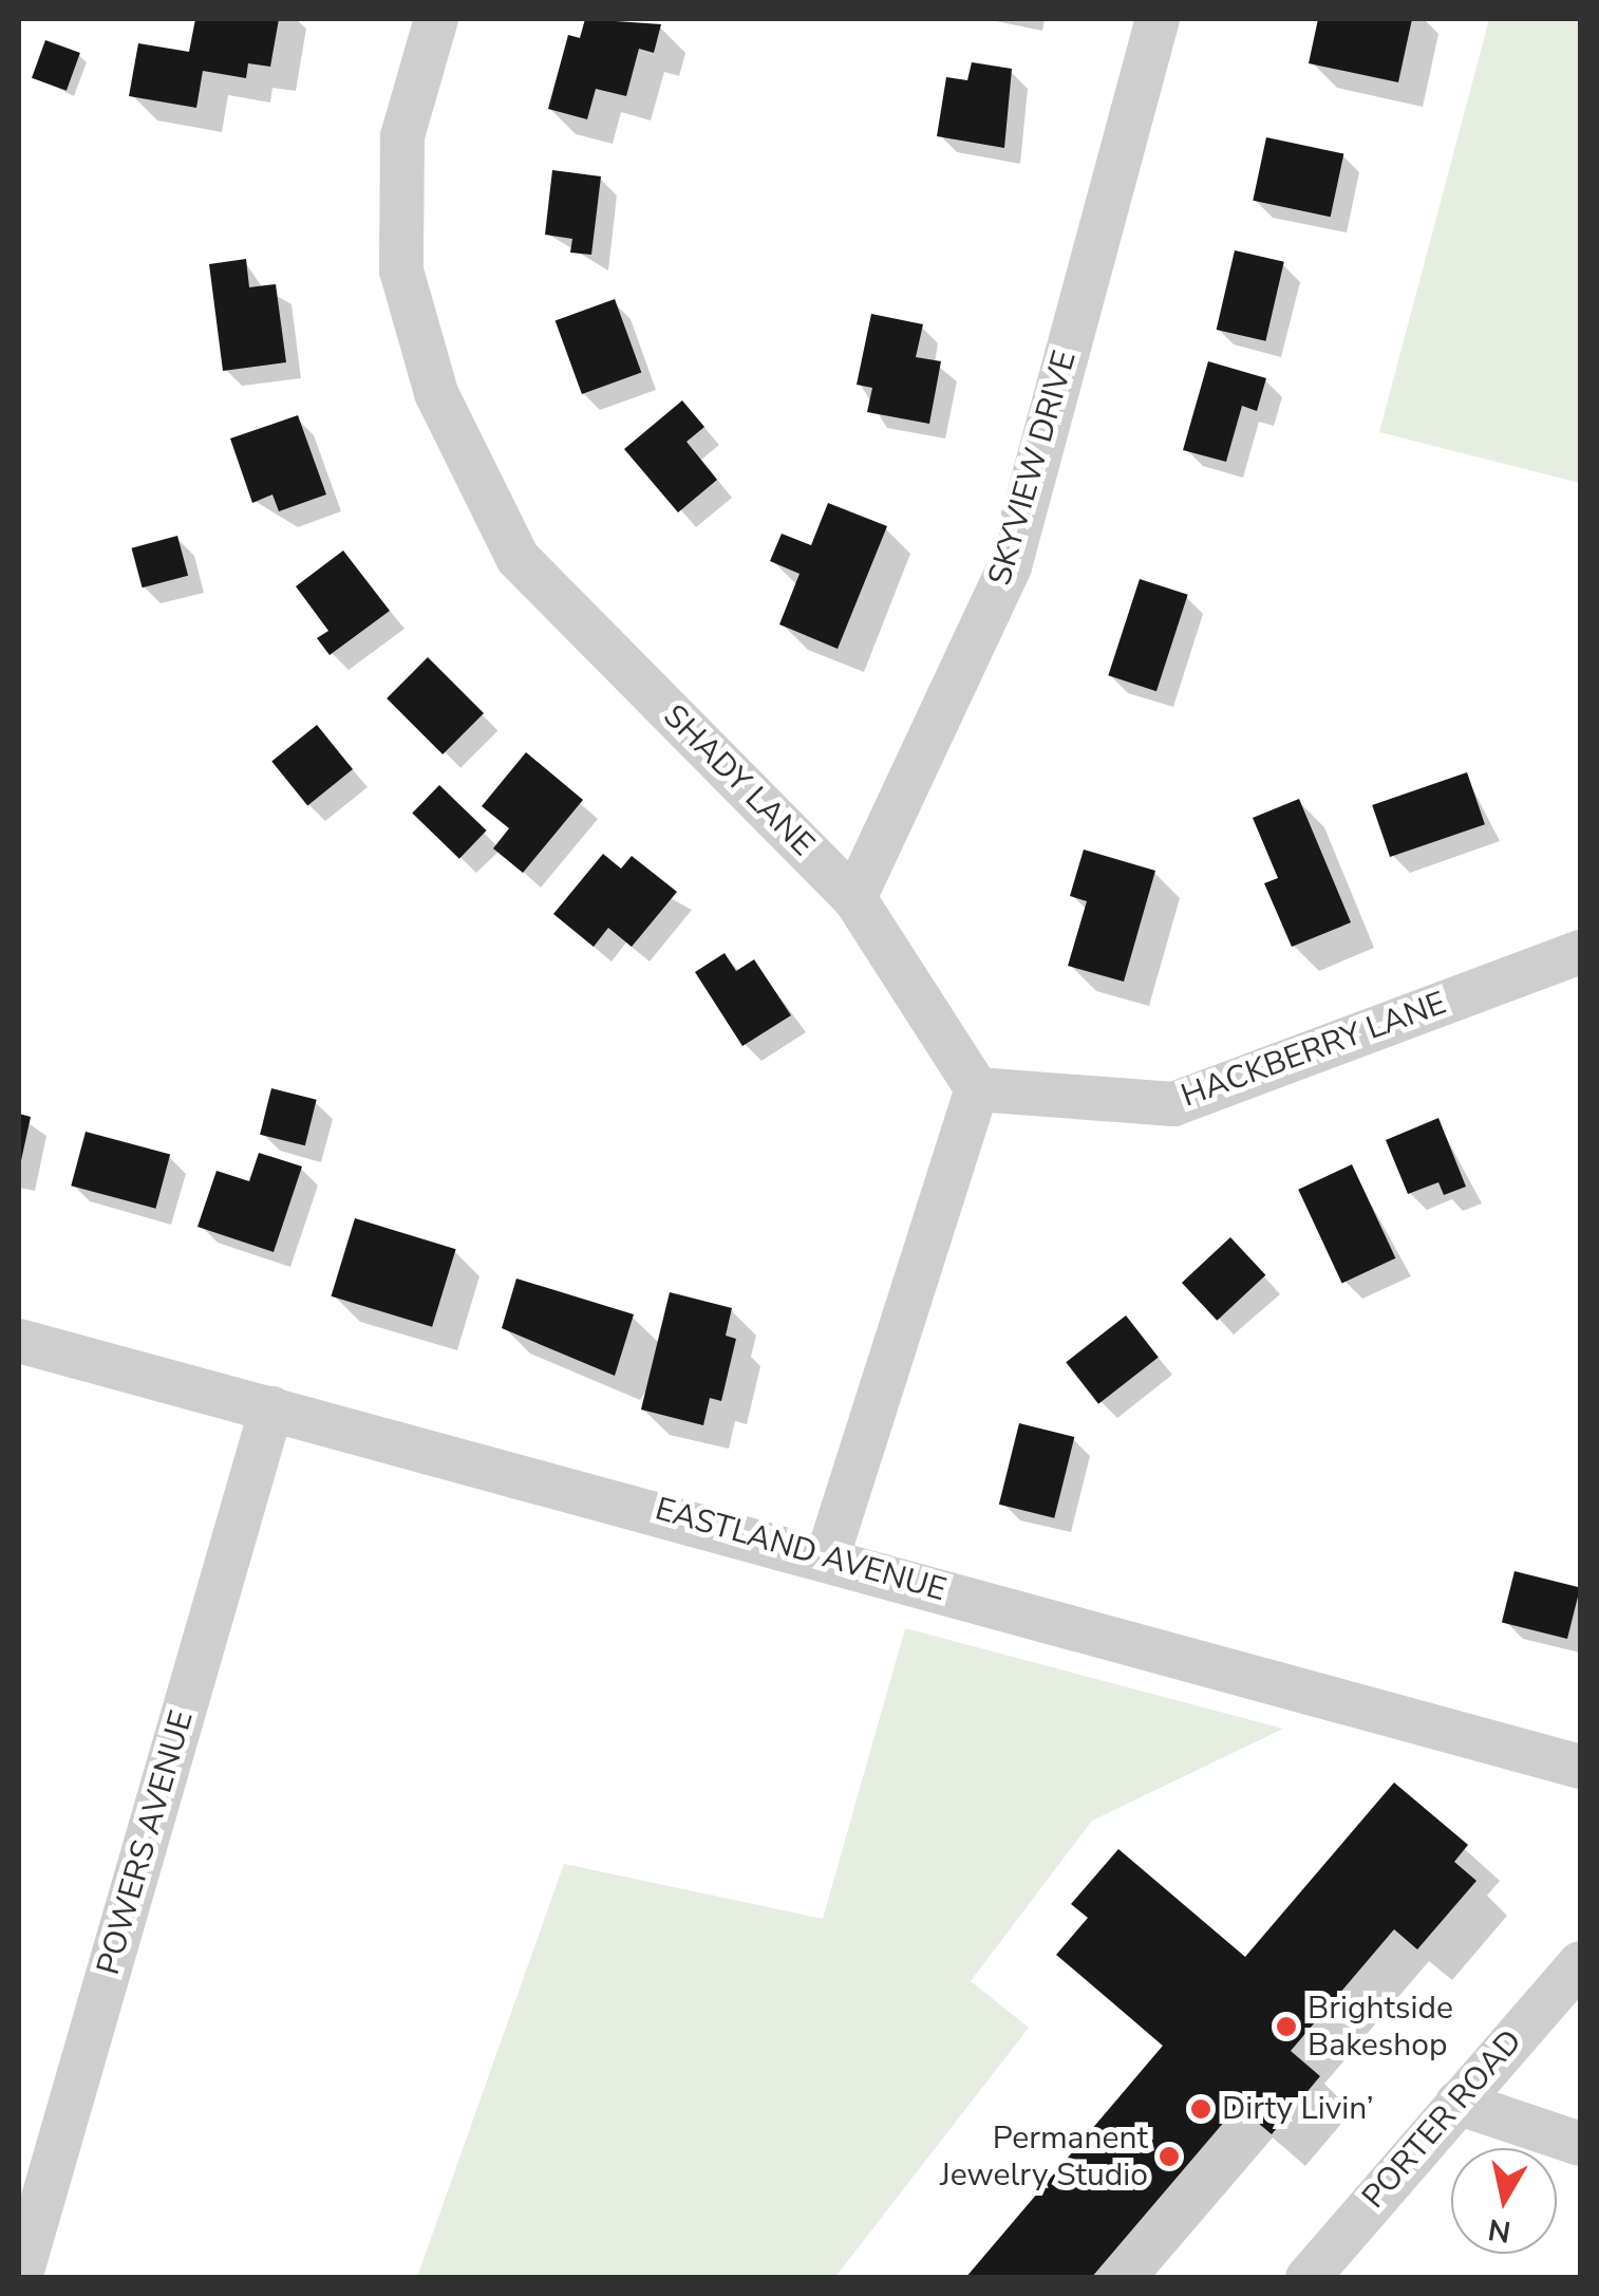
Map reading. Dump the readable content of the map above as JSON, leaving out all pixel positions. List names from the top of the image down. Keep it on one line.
{"streets":{"street":["SKYVIEW DRIVE","SHADY LANE","HACKBERRY LANE","EASTLAND AVENUE","POWERS AVENUE","PORTER ROAD"]},"crossings":[["SKYVIEW DRIVE","SHADY LANE"],["SHADY LANE","HACKBERRY LANE"],["EASTLAND AVENUE","POWERS AVENUE"]],"places":["Brightside Bakeshop","Dirty Livin’","Permanent Jewelry Studio"],"north":"bottom"}
